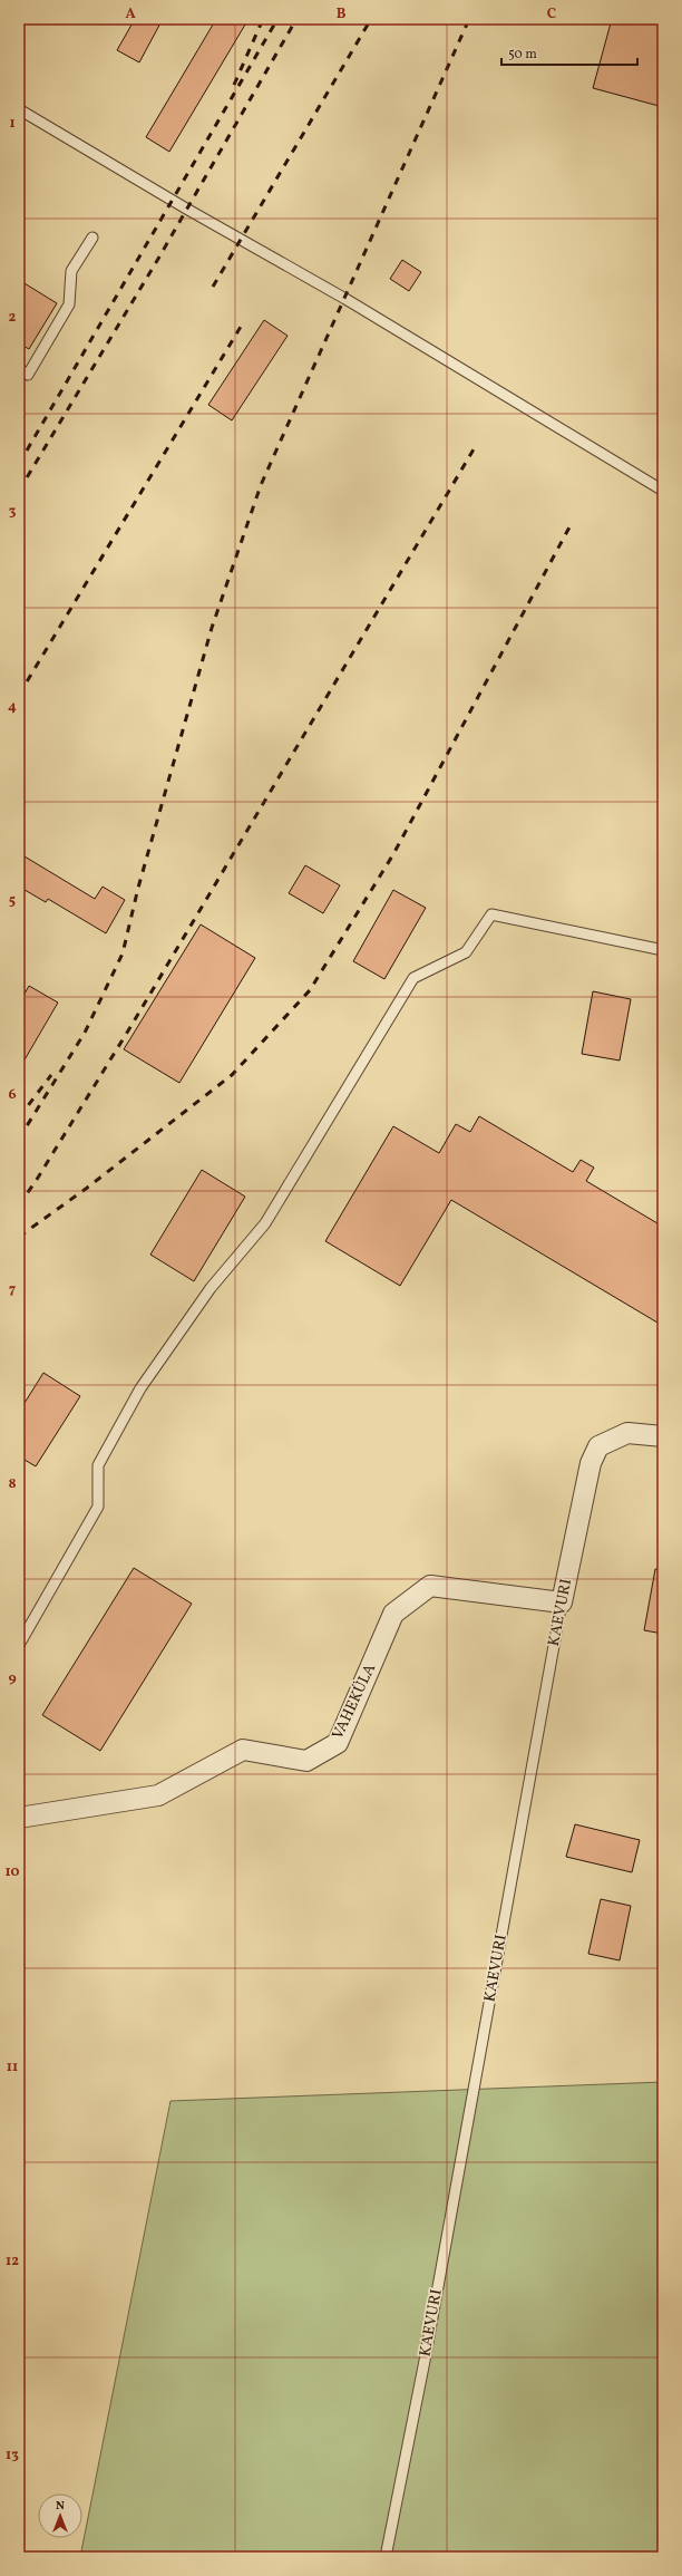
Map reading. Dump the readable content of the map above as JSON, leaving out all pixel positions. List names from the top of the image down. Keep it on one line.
{"streets":{"street":["KAEVURI","VAHEKÜLA"]},"crossings":[["KAEVURI","VAHEKÜLA"]],"scale_bar":"50 m","north":"top","grid":{"columns":["A","B","C"],"rows":["1","2","3","4","5","6","7","8","9","10","11","12","13"]}}
